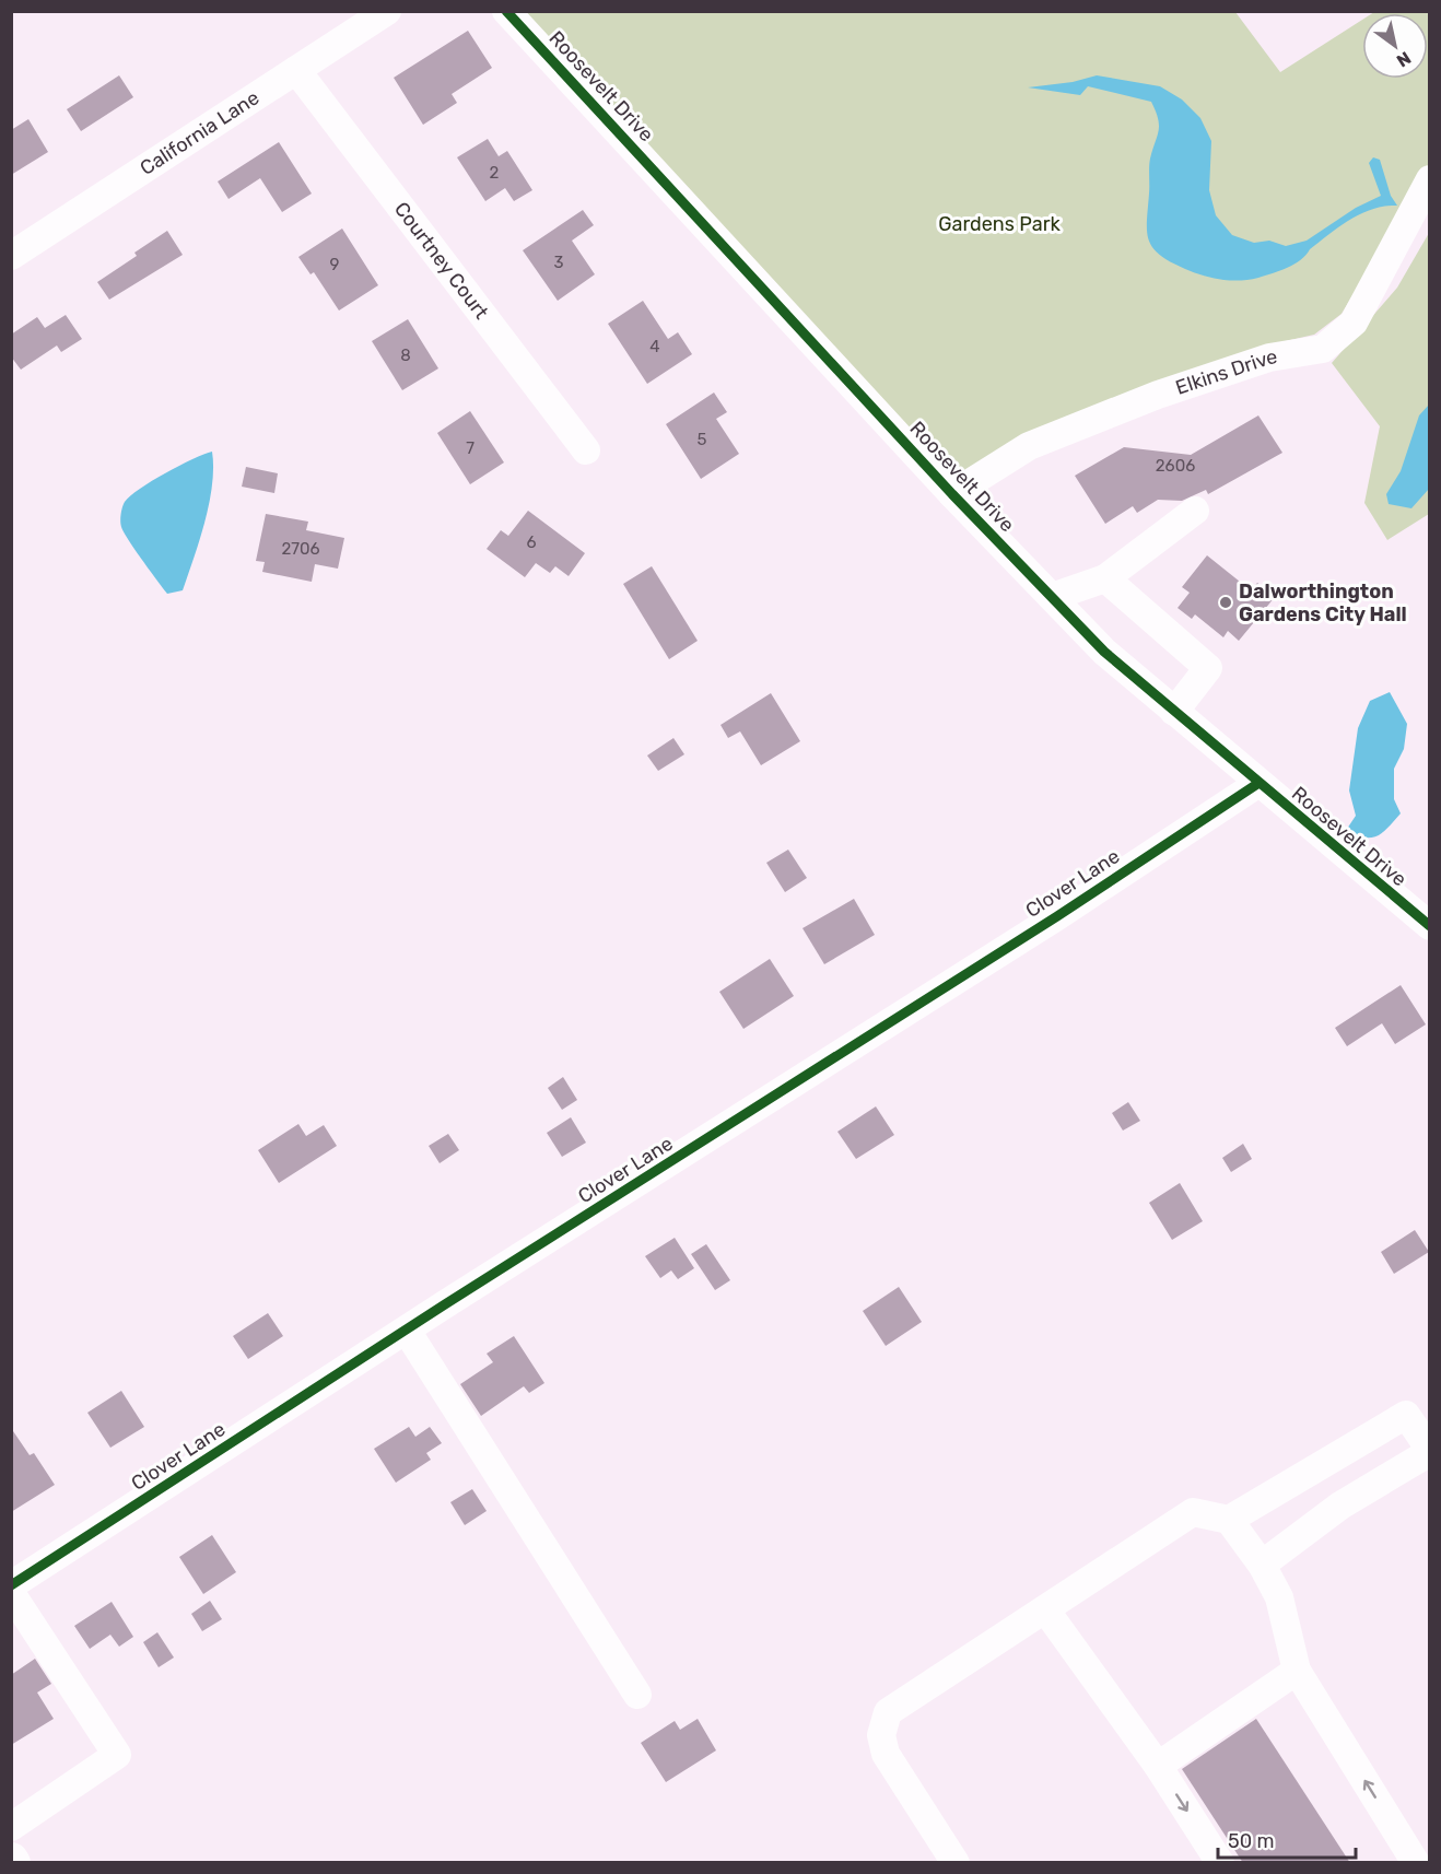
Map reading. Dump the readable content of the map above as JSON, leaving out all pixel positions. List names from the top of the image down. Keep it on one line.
{"streets":{"street":["Roosevelt Drive","California Lane","Courtney Court","Elkins Drive","Clover Lane"]},"crossings":[["Roosevelt Drive","Elkins Drive"],["Roosevelt Drive","Clover Lane"],["California Lane","Courtney Court"]],"parks":["Gardens Park"],"places":["Dalworthington Gardens City Hall"],"house_numbers":["2","3","9","4","8","5","7","2606","6","2706"],"scale_bar":"50 m","north":"bottom right"}
